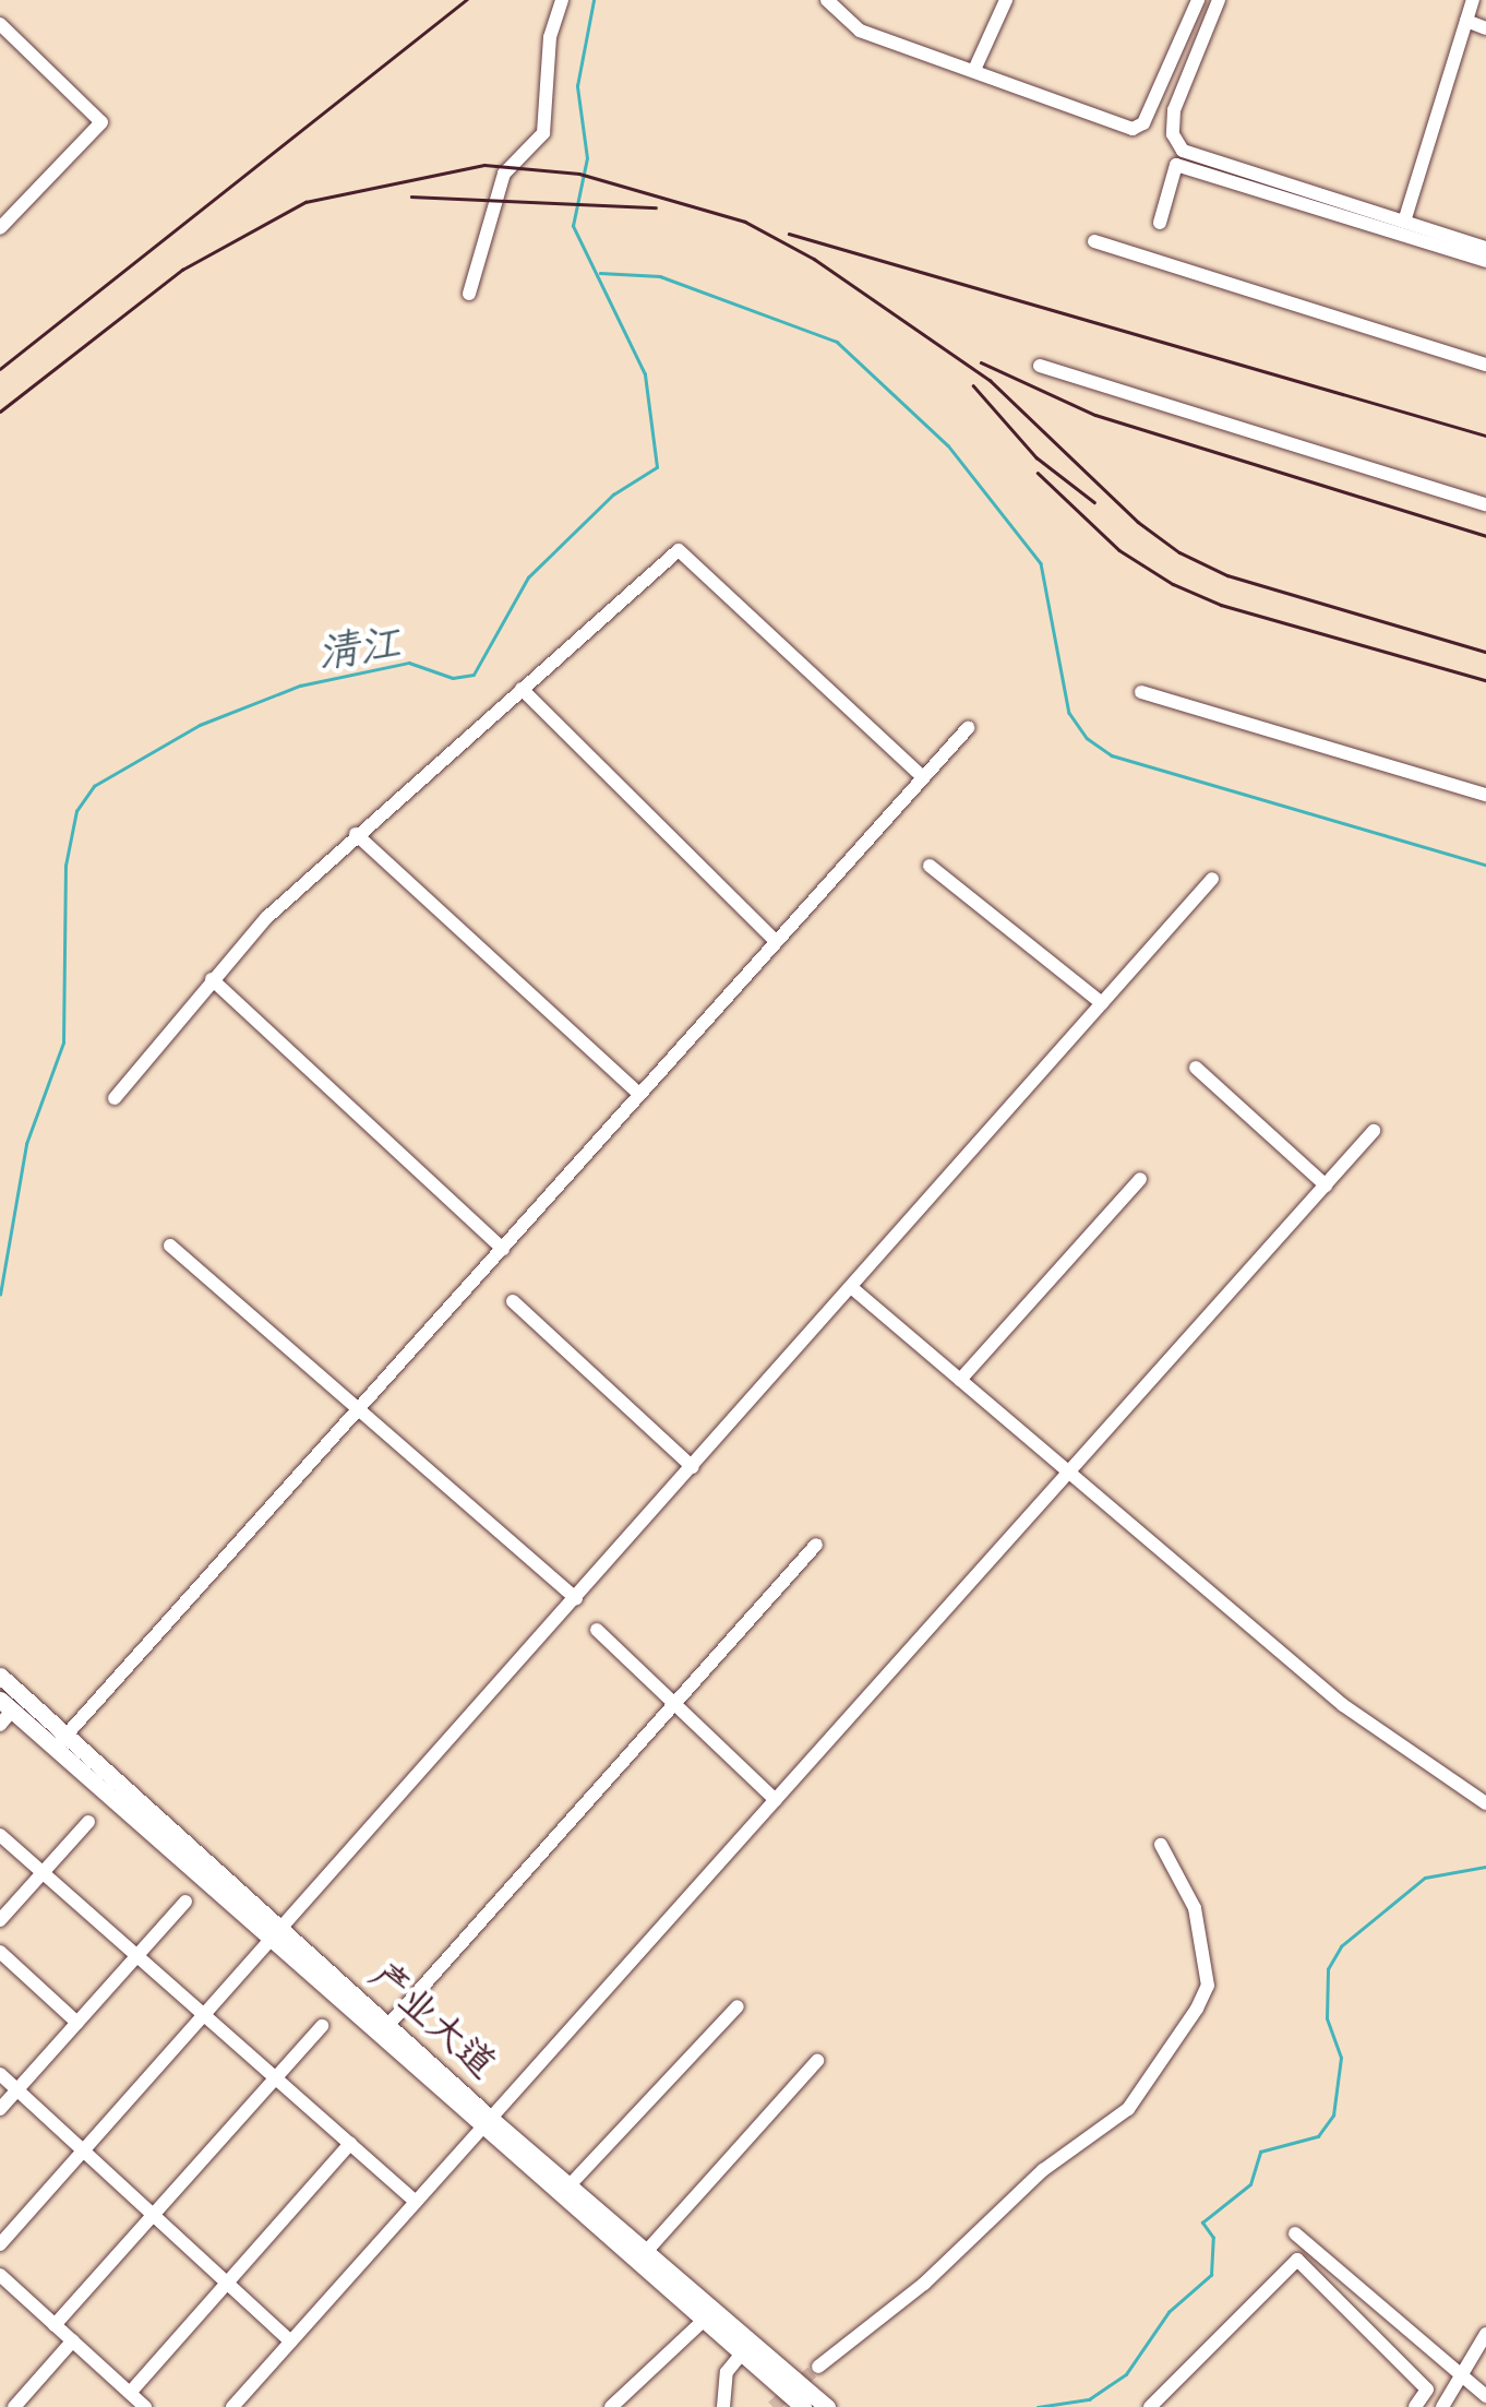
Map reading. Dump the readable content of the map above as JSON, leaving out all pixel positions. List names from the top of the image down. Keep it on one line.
{"streets":{"main road":["产业大道"]},"water":["清江"]}
